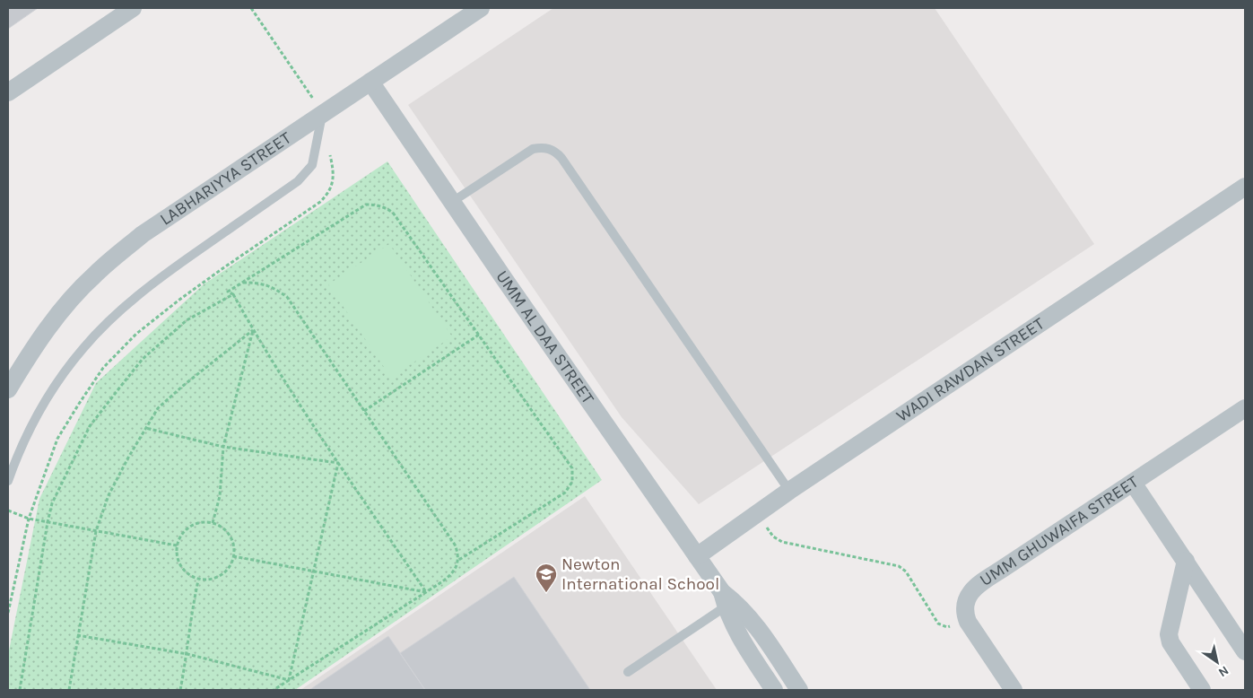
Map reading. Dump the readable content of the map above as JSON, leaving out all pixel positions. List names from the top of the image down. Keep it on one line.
{"streets":{"street":["LABHARIYYA STREET","UMM AL DAA STREET","WADI RAWDAN STREET","UMM GHUWAIFA STREET"]},"crossings":[["LABHARIYYA STREET","UMM AL DAA STREET"],["UMM AL DAA STREET","WADI RAWDAN STREET"]],"places":{"school or university":["Newton International School"]},"north":"bottom right"}
